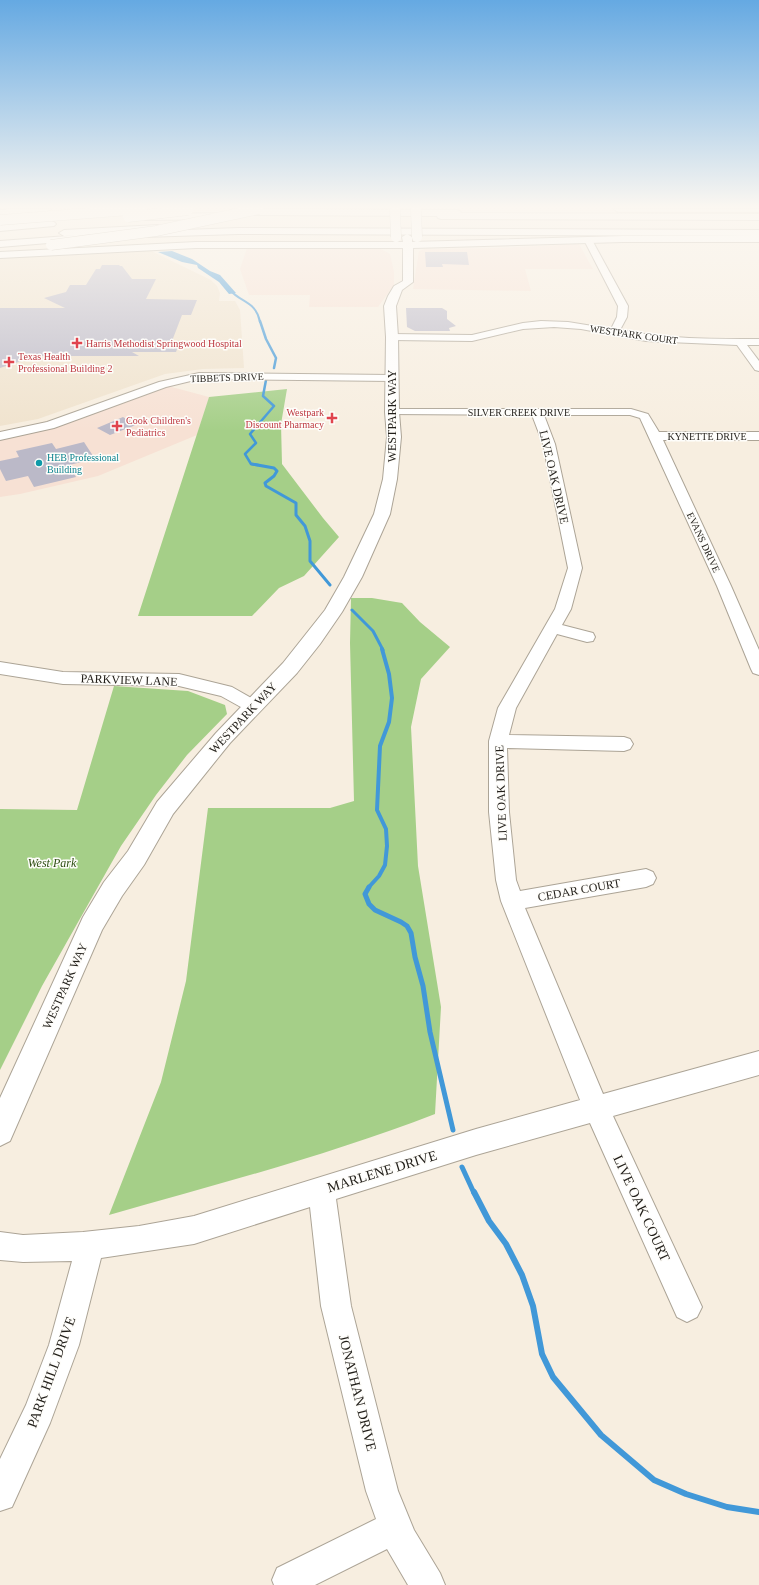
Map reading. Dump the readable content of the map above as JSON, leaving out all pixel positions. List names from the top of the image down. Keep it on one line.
{"streets":{"main road":["WESTPARK WAY"],"street":["WESTPARK COURT","TIBBETS DRIVE","SILVER CREEK DRIVE","KYNETTE DRIVE","LIVE OAK DRIVE","EVANS DRIVE","PARKVIEW LANE","CEDAR COURT","MARLENE DRIVE","LIVE OAK COURT","PARK HILL DRIVE","JONATHAN DRIVE"]},"crossings":[["WESTPARK COURT","WESTPARK WAY"],["TIBBETS DRIVE","WESTPARK WAY"],["SILVER CREEK DRIVE","WESTPARK WAY"],["SILVER CREEK DRIVE","LIVE OAK DRIVE"],["SILVER CREEK DRIVE","EVANS DRIVE"],["WESTPARK WAY","PARKVIEW LANE"],["KYNETTE DRIVE","EVANS DRIVE"],["LIVE OAK DRIVE","CEDAR COURT"],["LIVE OAK DRIVE","MARLENE DRIVE"],["LIVE OAK DRIVE","LIVE OAK COURT"],["MARLENE DRIVE","LIVE OAK COURT"],["MARLENE DRIVE","PARK HILL DRIVE"],["MARLENE DRIVE","JONATHAN DRIVE"]],"parks":["West Park"],"places":{"health":["Harris Methodist Springwood Hospital","Texas Health Professional Building 2","Westpark Discount Pharmacy","Cook Children's Pediatrics"],"other":["HEB Professional Building"]}}
